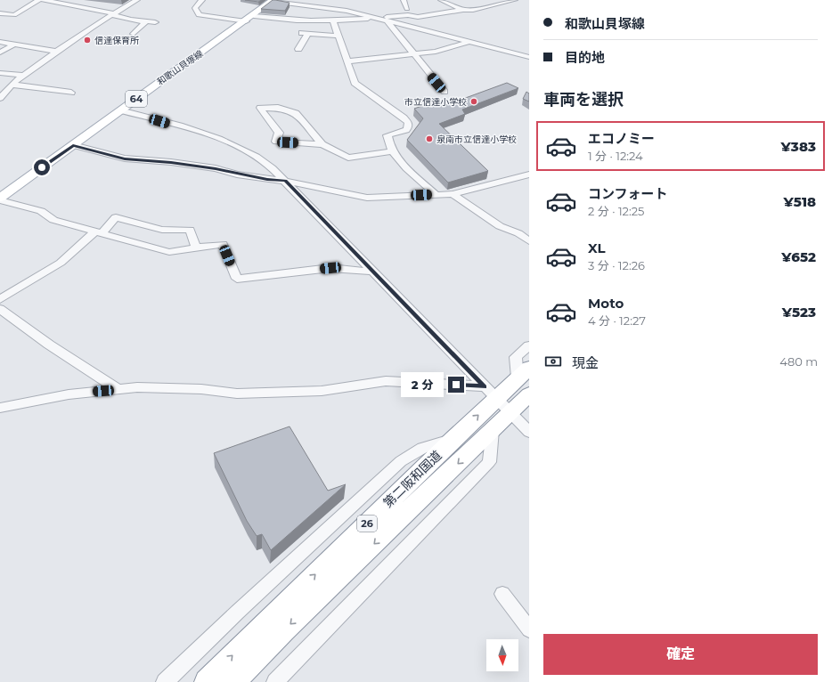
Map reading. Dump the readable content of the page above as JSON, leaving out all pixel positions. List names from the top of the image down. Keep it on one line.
{"streets":{"highway":["第二阪和国道","26"],"main road":["和歌山貝塚線","64"]},"places":["信達保育所","市立信達小学校","泉南市立信達小学校"],"north":"bottom","page":{"banner":["和歌山貝塚線","目的地"],"heading":"車両を選択","list":[{"name":"エコノミー","note":"1 分 · 12:24","value":"¥383"},{"name":"コンフォート","note":"2 分 · 12:25","value":"¥518"},{"name":"XL","note":"3 分 · 12:26","value":"¥652"},{"name":"Moto","note":"4 分 · 12:27","value":"¥523"}],"pay":["現金","480 m"],"bubble":"2 分","buttons":"確定"}}
